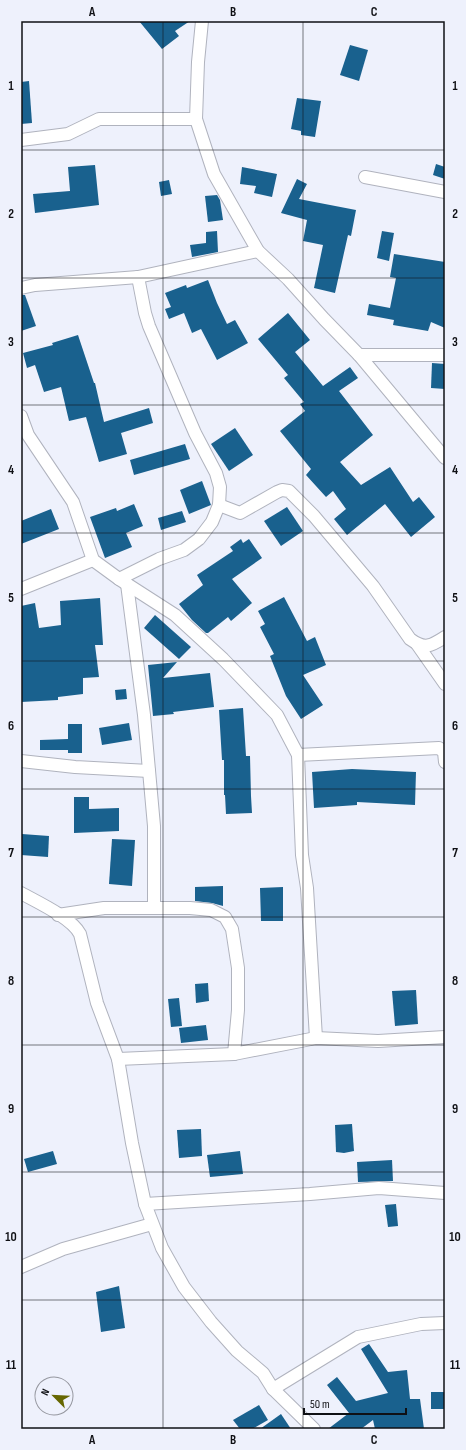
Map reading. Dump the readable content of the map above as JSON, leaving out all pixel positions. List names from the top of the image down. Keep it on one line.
{"scale_bar":"50 m","north":"top left","grid":{"columns":["A","B","C"],"rows":["1","2","3","4","5","6","7","8","9","10","11"]}}
